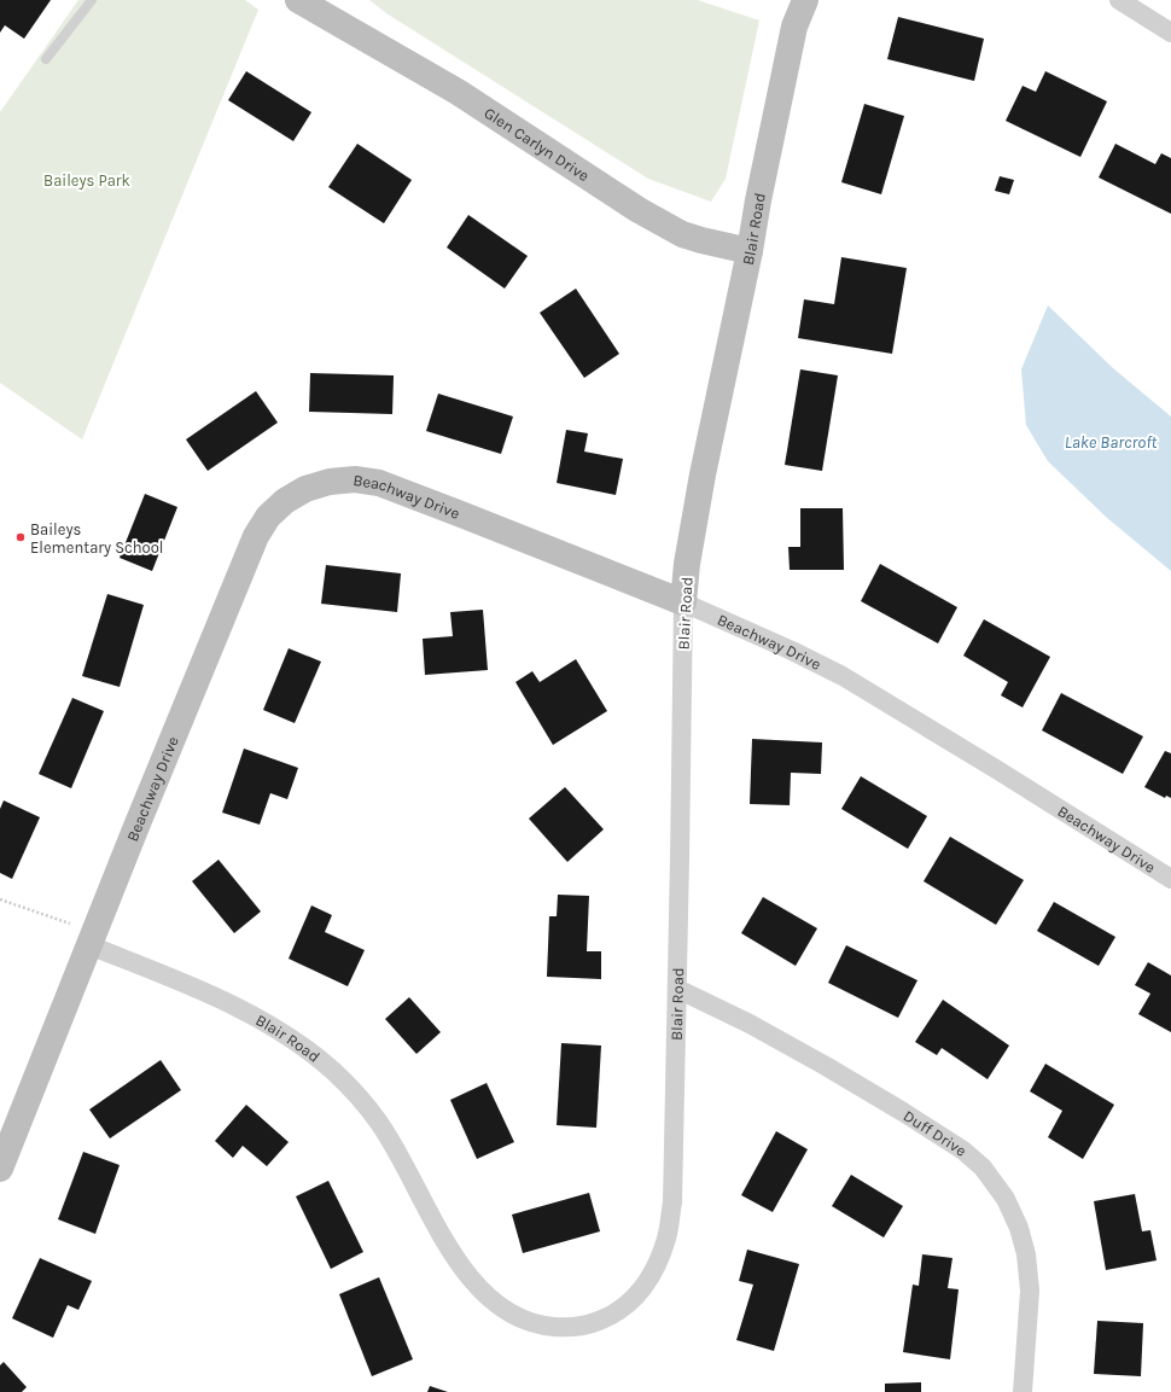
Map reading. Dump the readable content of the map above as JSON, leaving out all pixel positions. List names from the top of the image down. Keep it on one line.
{"streets":{"street":["Glen Carlyn Drive","Blair Road","Beachway Drive","Duff Drive"]},"crossings":[["Glen Carlyn Drive","Blair Road"],["Blair Road","Beachway Drive"],["Blair Road","Duff Drive"]],"water":["Lake Barcroft"],"parks":["Baileys Park"],"places":["Baileys Elementary School"]}
